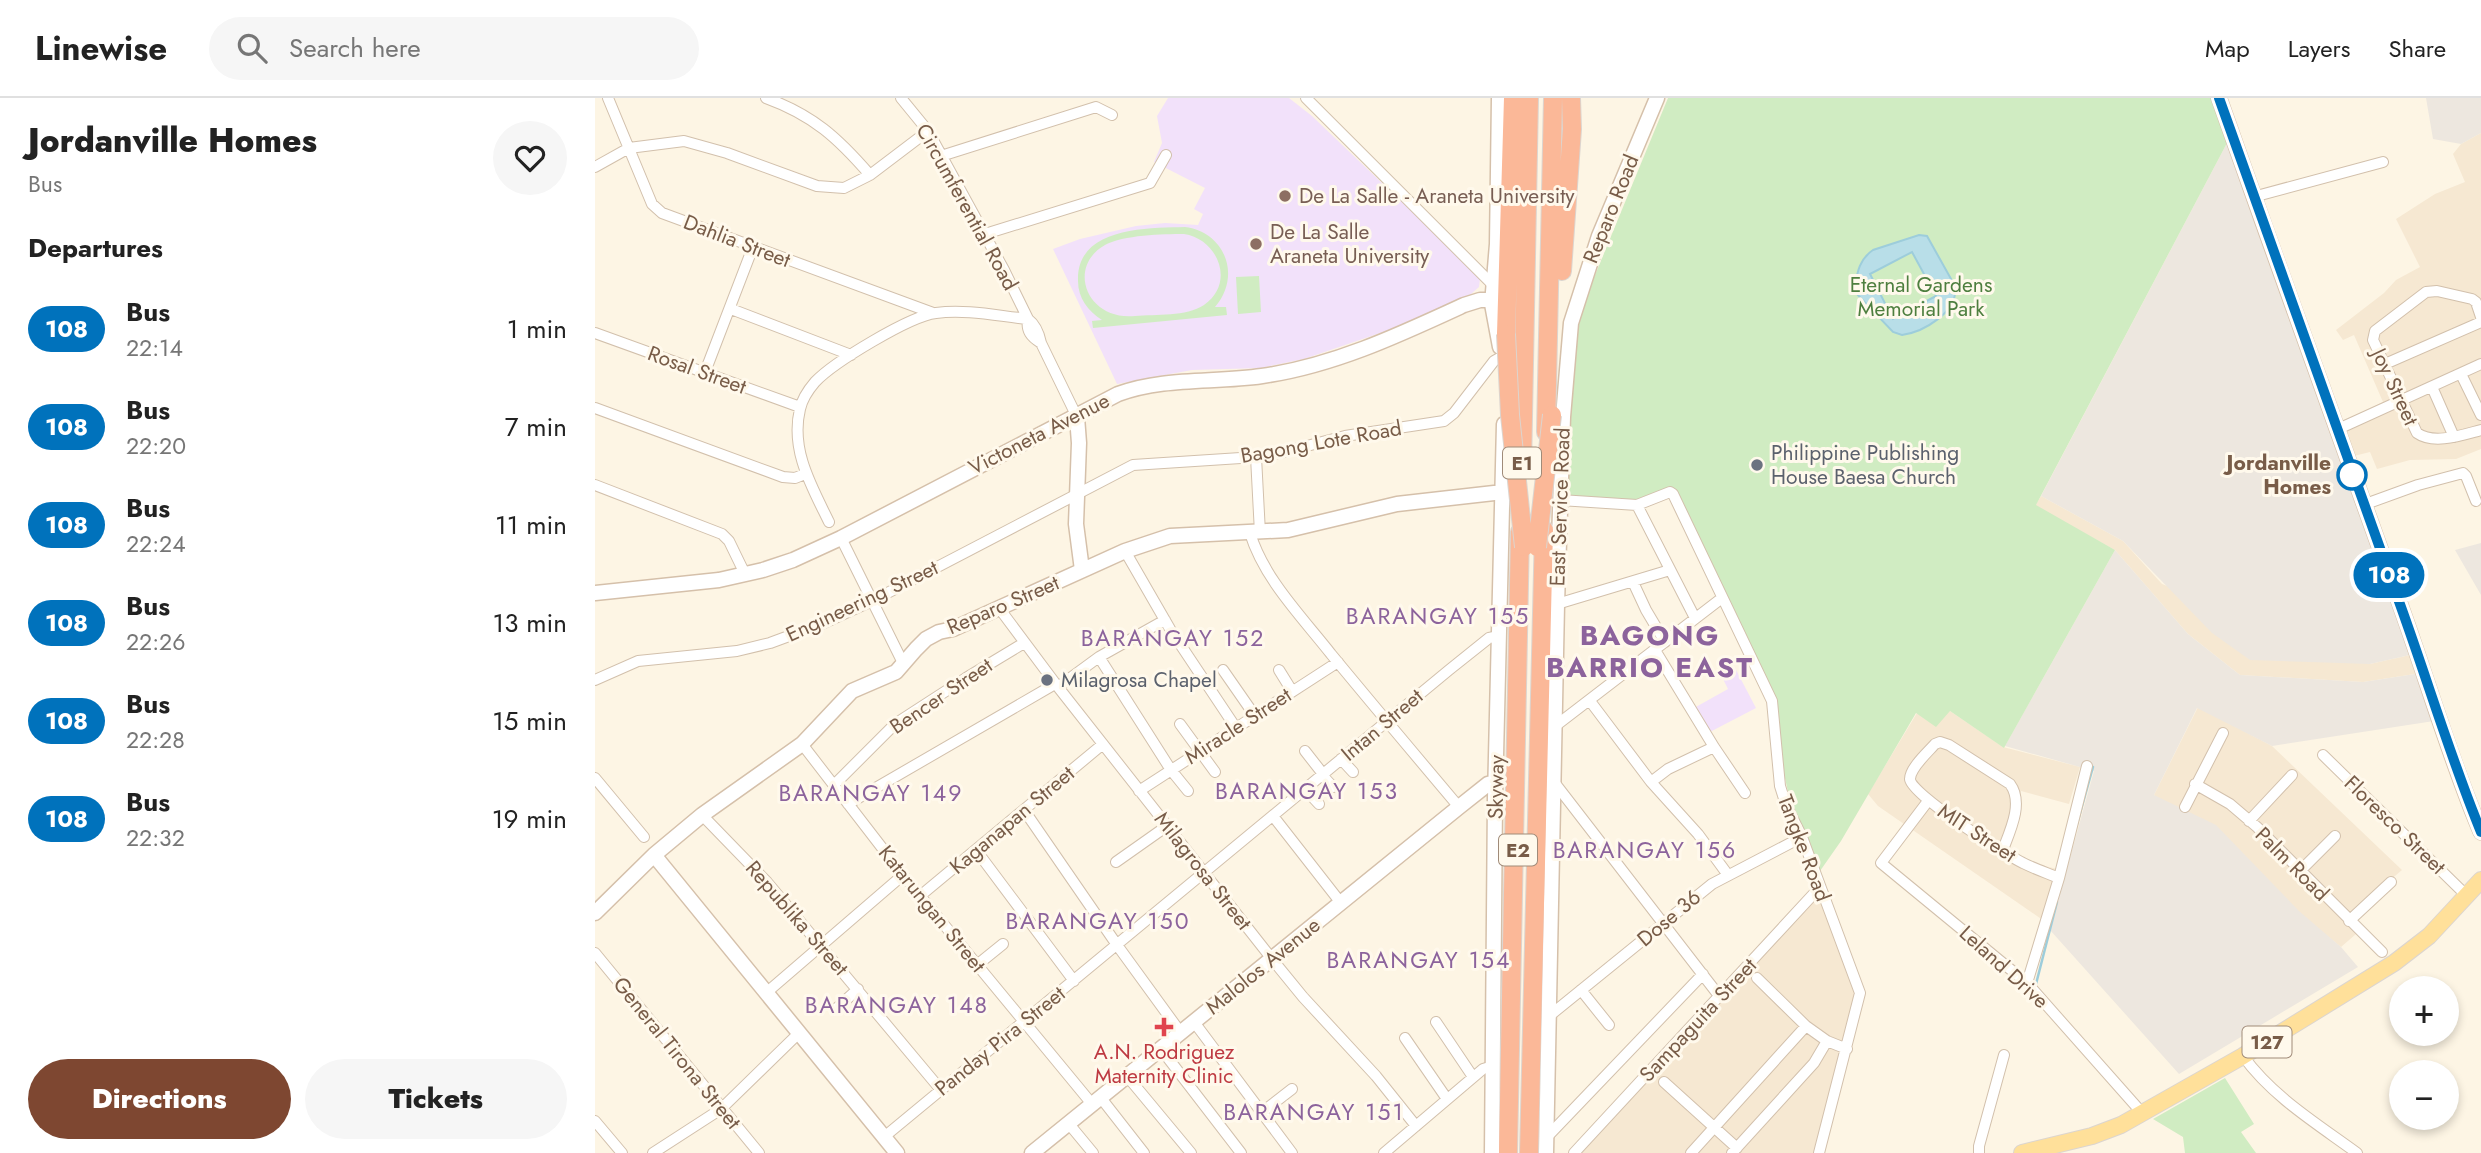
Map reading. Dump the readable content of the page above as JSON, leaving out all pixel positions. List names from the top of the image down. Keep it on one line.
{"streets":{"highway":["E1","Skyway","E2"],"main road":["127"],"street":["Circumferential Road","Reparo Road","Dahlia Street","Rosal Street","Joy Street","Victoneta Avenue","Bagong Lote Road","East Service Road","Engineering Street","Reparo Street","Bencer Street","Intan Street","Miracle Street","Kaganapan Street","Floresco Street","MIT Street","Tangke Road","Palm Road","Milagrosa Street","Katarungan Street","Republika Street","Dose 36","Malolos Avenue","Leland Drive","Sampaguita Street","Panday Pira Street","General Tirona Street"]},"crossings":[["Circumferential Road","Victoneta Avenue"],["Circumferential Road","Bagong Lote Road"],["Circumferential Road","Engineering Street"],["Circumferential Road","Reparo Street"],["Reparo Road","East Service Road"],["Bagong Lote Road","Engineering Street"],["E1","Skyway"],["East Service Road","Dose 36"],["Reparo Street","Milagrosa Street"],["Reparo Street","Katarungan Street"],["Reparo Street","Republika Street"],["Bencer Street","Milagrosa Street"],["Bencer Street","Katarungan Street"],["Intan Street","Milagrosa Street"],["Intan Street","Panday Pira Street"],["Miracle Street","Milagrosa Street"],["Kaganapan Street","Milagrosa Street"],["Kaganapan Street","Katarungan Street"],["Floresco Street","127"],["MIT Street","Leland Drive"],["Tangke Road","Dose 36"],["Tangke Road","Sampaguita Street"],["Milagrosa Street","Malolos Avenue"],["Milagrosa Street","Panday Pira Street"],["Katarungan Street","Malolos Avenue"],["Katarungan Street","Panday Pira Street"],["Republika Street","Panday Pira Street"],["Leland Drive","127"]],"districts":["BARANGAY 155","BAGONG BARRIO EAST","BARANGAY 152","BARANGAY 153","BARANGAY 149","BARANGAY 156","BARANGAY 150","BARANGAY 154","BARANGAY 148","BARANGAY 151"],"parks":["Eternal Gardens Memorial Park"],"places":{"other":["De La Salle - Araneta University","De La Salle Araneta University","Philippine Publishing House Baesa Church","Jordanville Homes","Milagrosa Chapel"],"health":["A.N. Rodriguez Maternity Clinic"]},"lines":["bus line 108"],"page":{"header":"Linewise","search":"Search here","nav":["Map","Layers","Share"],"heading":[["Jordanville Homes","Bus"],"Departures"],"on_map":"108","list":[{"mark":"108","name":"Bus","note":"22:14","value":"1 min"},{"mark":"108","name":"Bus","note":"22:20","value":"7 min"},{"mark":"108","name":"Bus","note":"22:24","value":"11 min"},{"mark":"108","name":"Bus","note":"22:26","value":"13 min"},{"mark":"108","name":"Bus","note":"22:28","value":"15 min"},{"mark":"108","name":"Bus","note":"22:32","value":"19 min"}],"map_buttons":["+","−"],"buttons":["Directions","Tickets"]}}
